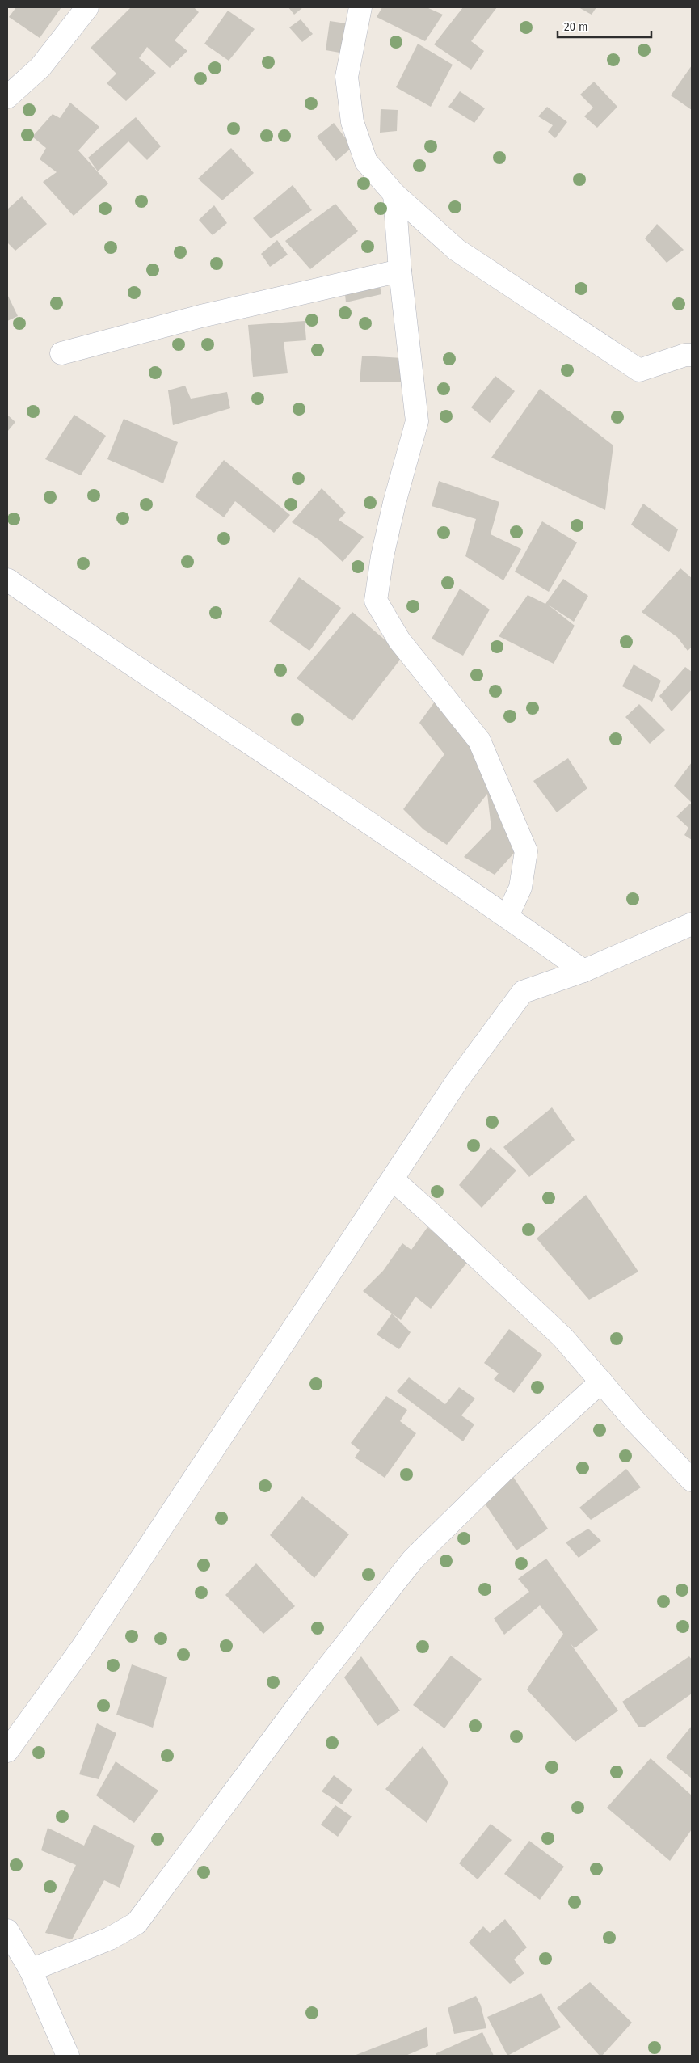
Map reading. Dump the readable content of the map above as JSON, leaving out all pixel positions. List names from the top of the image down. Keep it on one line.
{"scale_bar":"20 m"}
